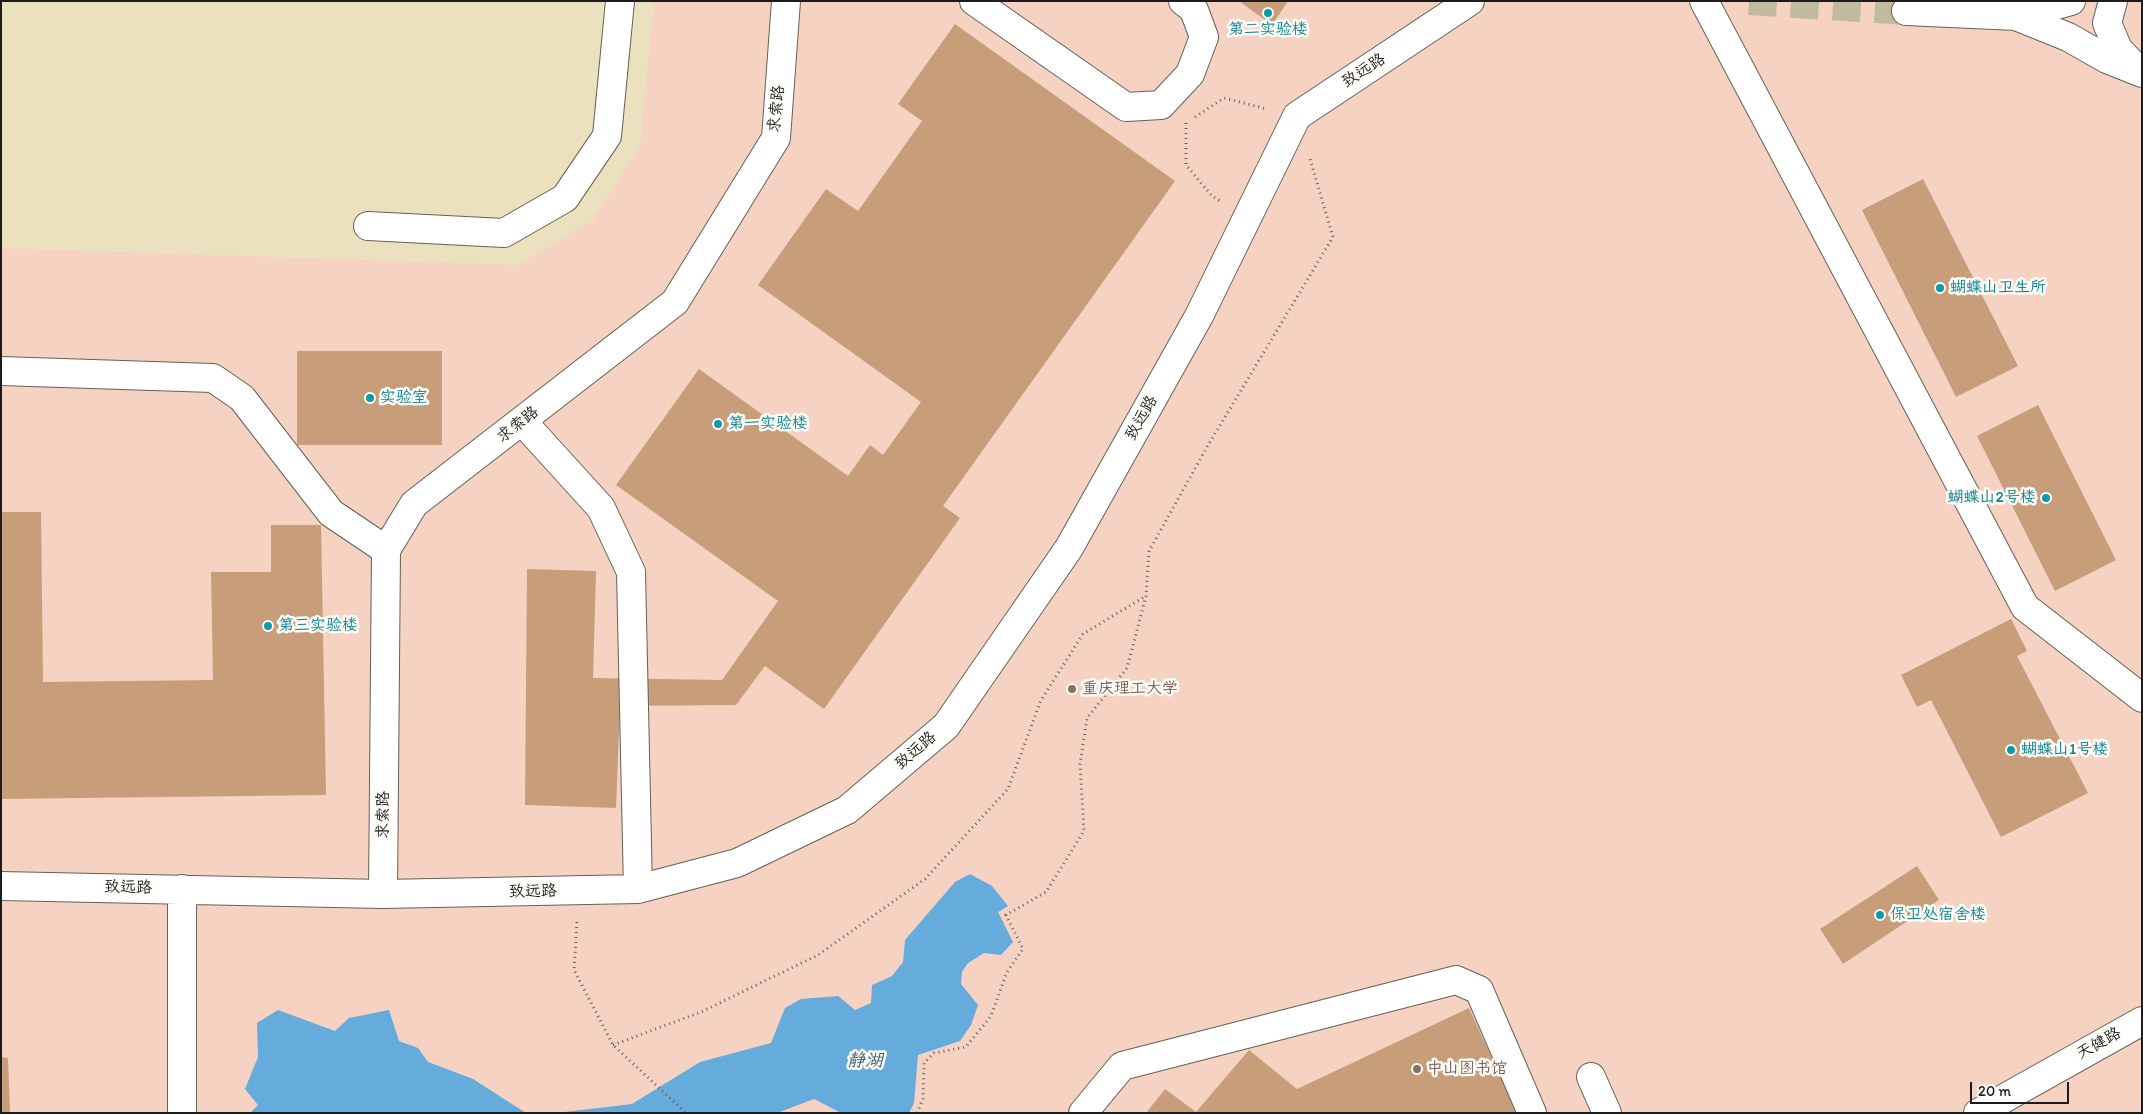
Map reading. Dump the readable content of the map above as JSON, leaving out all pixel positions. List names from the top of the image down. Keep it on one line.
{"streets":{"street":["致远路","求索路","天健路"]},"crossings":[["致远路","求索路"]],"water":["静湖"],"places":["第二实验楼","蝴蝶山卫生所","实验室","第一实验楼","蝴蝶山2号楼","第三实验楼","重庆理工大学","蝴蝶山1号楼","保卫处宿舍楼","中山图书馆"],"scale_bar":"20 m"}
